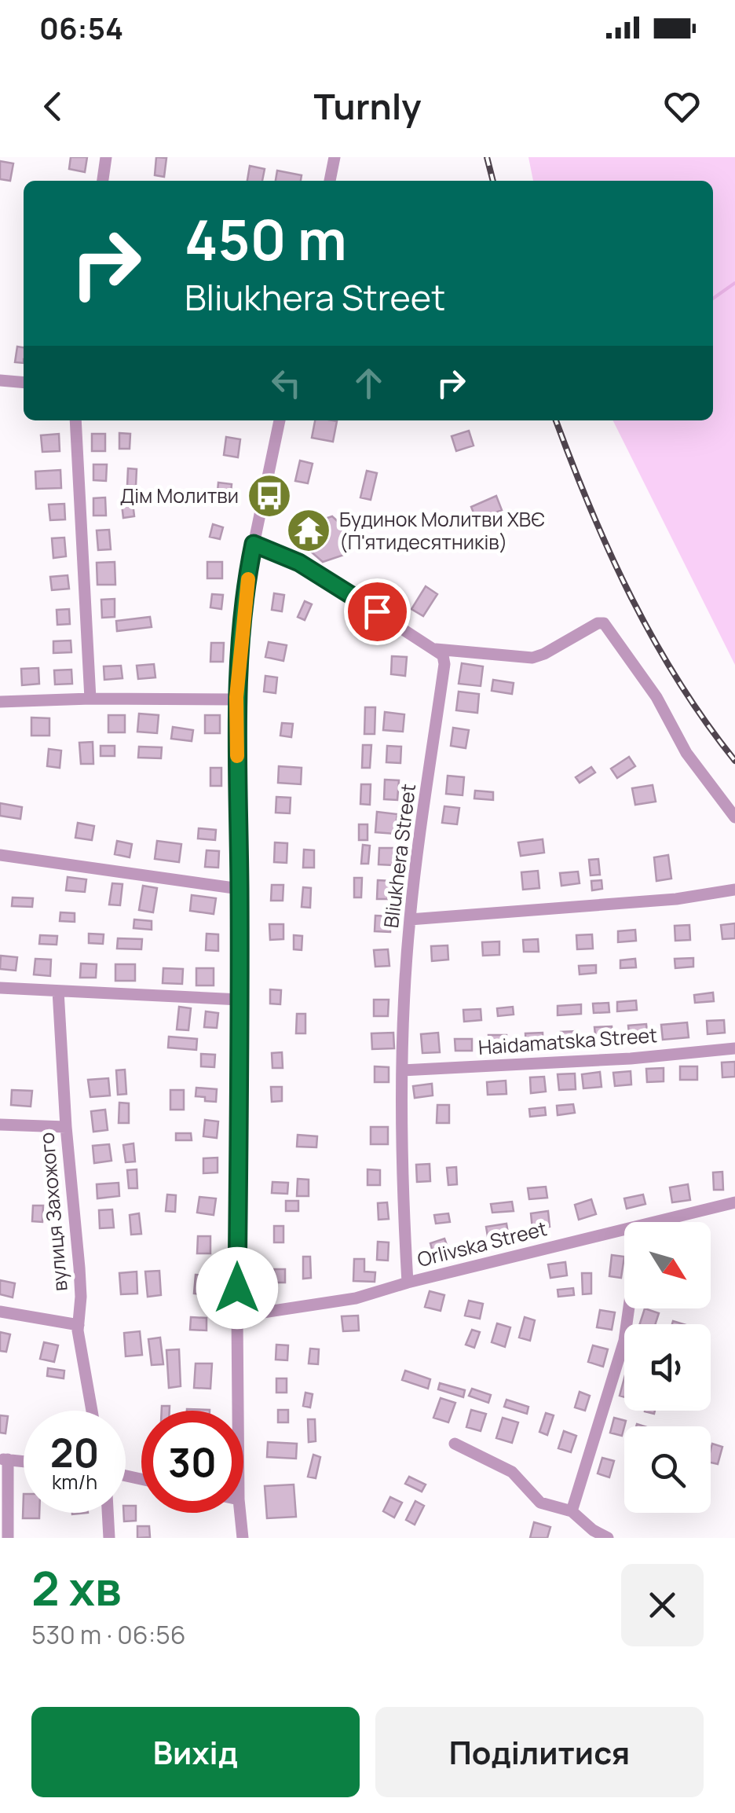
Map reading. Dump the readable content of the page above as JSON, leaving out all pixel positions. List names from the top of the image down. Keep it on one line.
{"streets":{"street":["Bliukhera Street","Haidamatska Street","вулиця Захожого","Orlivska Street"]},"crossings":[["Bliukhera Street","Haidamatska Street"],["Bliukhera Street","Orlivska Street"]],"places":{"bus stop":["Дім Молитви"],"temple":["Будинок Молитви ХВЄ (П'ятидесятників)"]},"north":"bottom right","page":{"status":"06:54","header":"Turnly","turn":["450 m","Bliukhera Street"],"speed":"20 km/h","limit":"30","heading":["2 хв","530 m · 06:56"],"buttons":["Вихід","Поділитися"]}}
